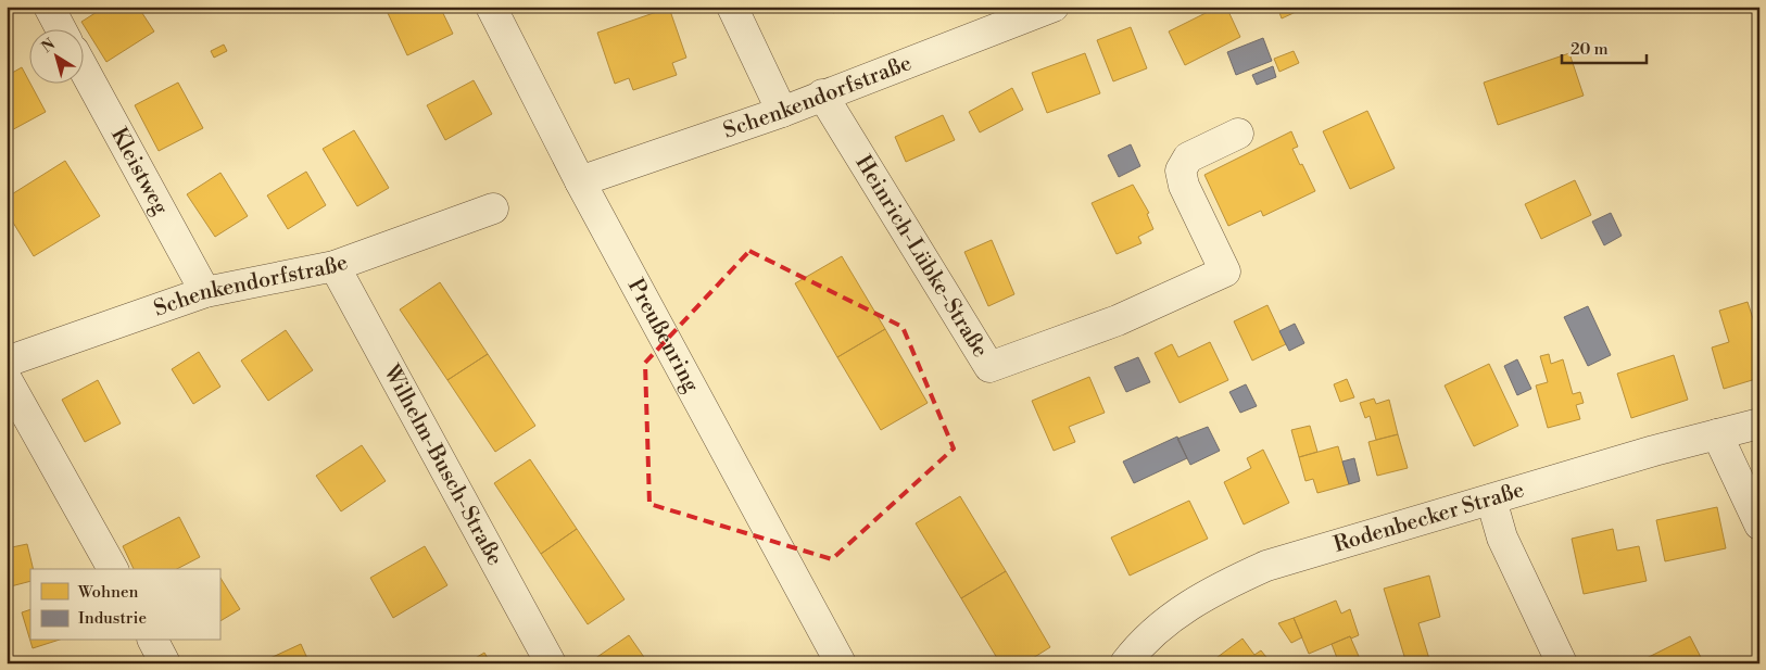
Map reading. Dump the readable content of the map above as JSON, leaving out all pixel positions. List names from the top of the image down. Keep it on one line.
{"streets":{"street":["Schenkendorfstraße","Kleistweg","Heinrich-Lübke-Straße","Preußenring","Wilhelm-Busch-Straße","Rodenbecker Straße"]},"crossings":[["Schenkendorfstraße","Kleistweg"],["Schenkendorfstraße","Heinrich-Lübke-Straße"],["Schenkendorfstraße","Preußenring"],["Schenkendorfstraße","Wilhelm-Busch-Straße"]],"legend":["Wohnen","Industrie"],"scale_bar":"20 m","north":"top left"}
